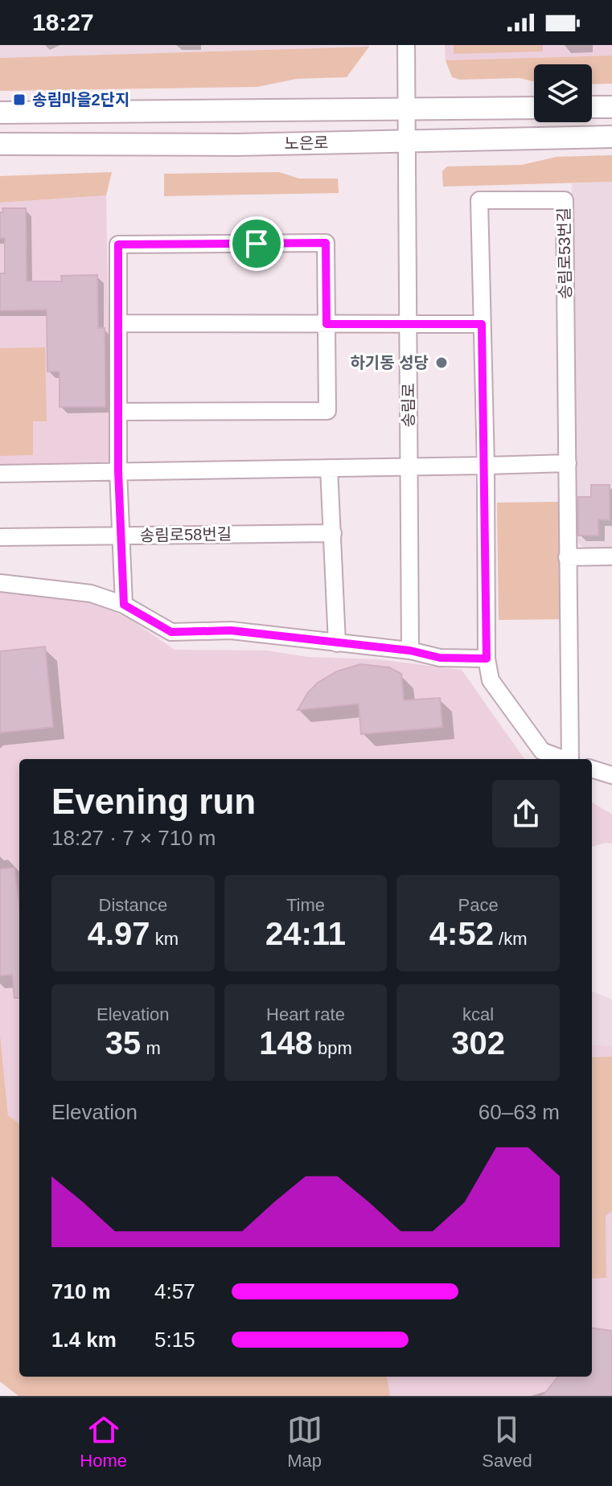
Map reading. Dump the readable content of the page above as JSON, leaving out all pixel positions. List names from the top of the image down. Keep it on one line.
{"streets":{"street":["노은로","송림로53번길","송림로","송림로58번길"]},"crossings":[["노은로","송림로"]],"places":{"transit":["송림마을2단지"],"other":["하기동 성당"]},"page":{"status":"18:27","heading":["Evening run","18:27 · 7 × 710 m"],"stats":[["Distance","4.97 km"],["Time","24:11"],["Pace","4:52 /km"],["Elevation","35 m"],["Heart rate","148 bpm"],["kcal","302"]],"chart":["Elevation","60–63 m"],"list":[{"name":"710 m","note":"4:57"},{"name":"1.4 km","note":"5:15"}],"tabs":["Home","Map","Saved"]}}
